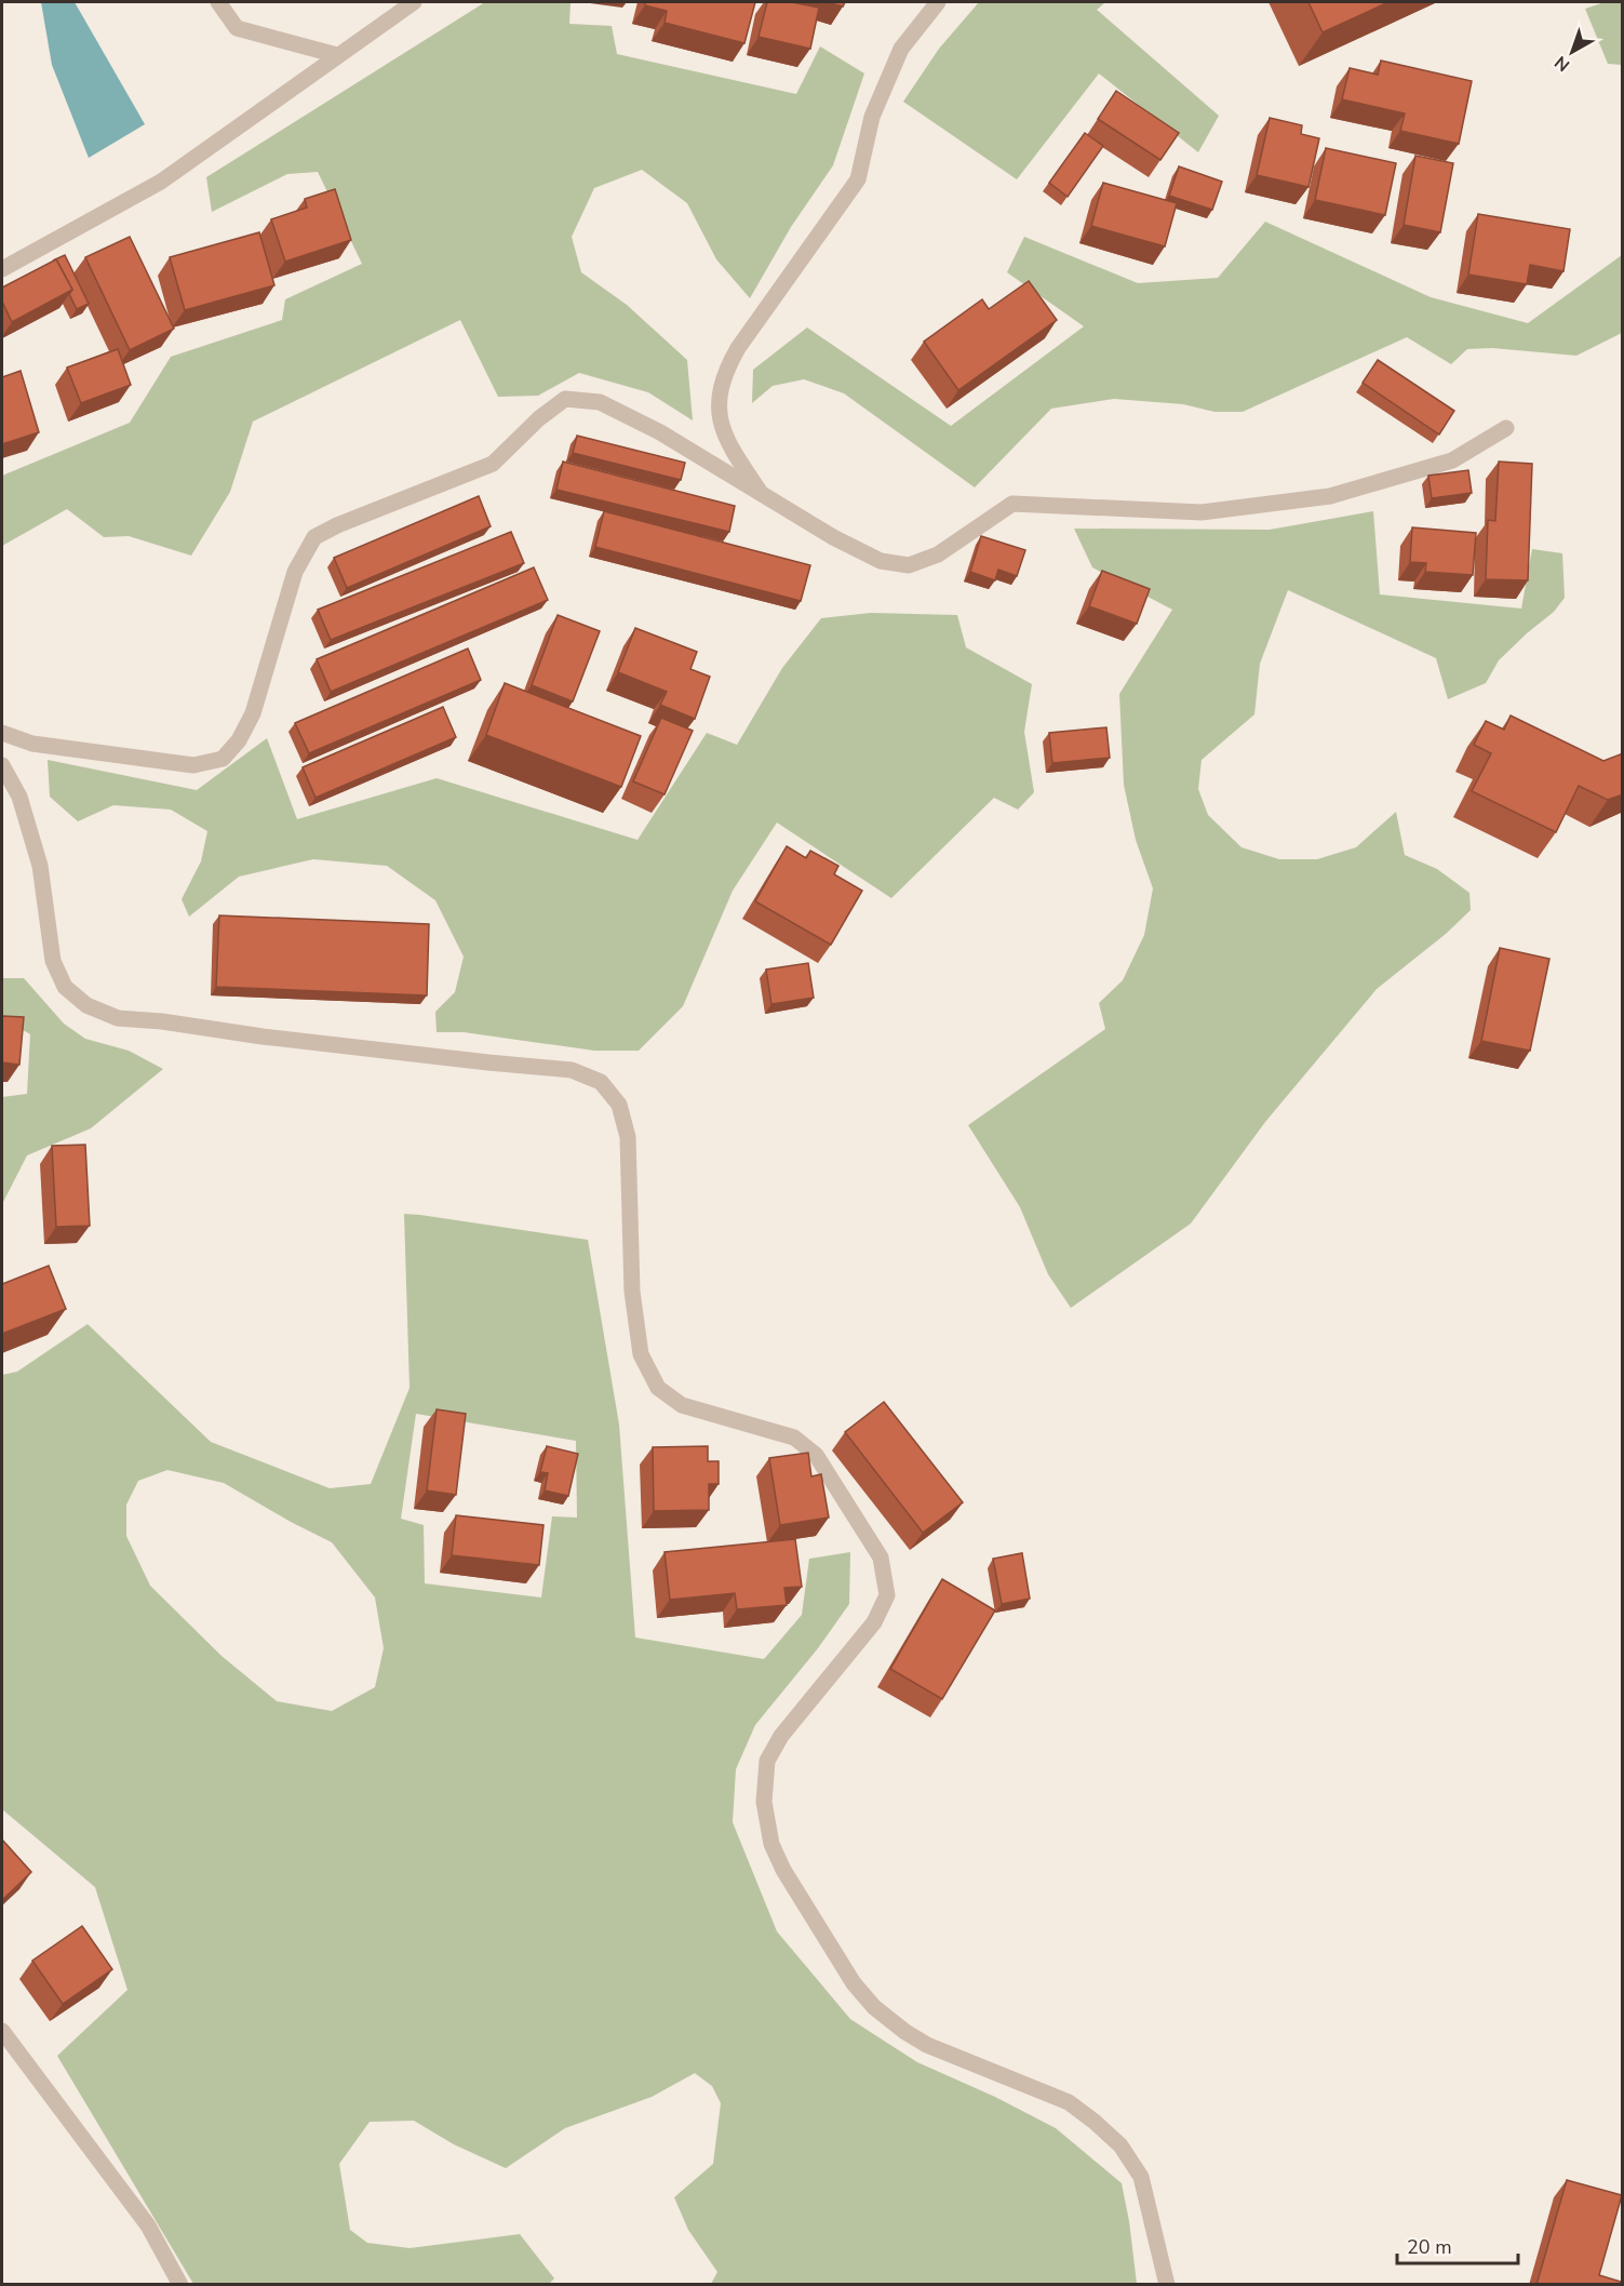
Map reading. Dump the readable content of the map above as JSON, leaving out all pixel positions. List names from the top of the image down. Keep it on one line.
{"scale_bar":"20 m","north":"bottom left"}
